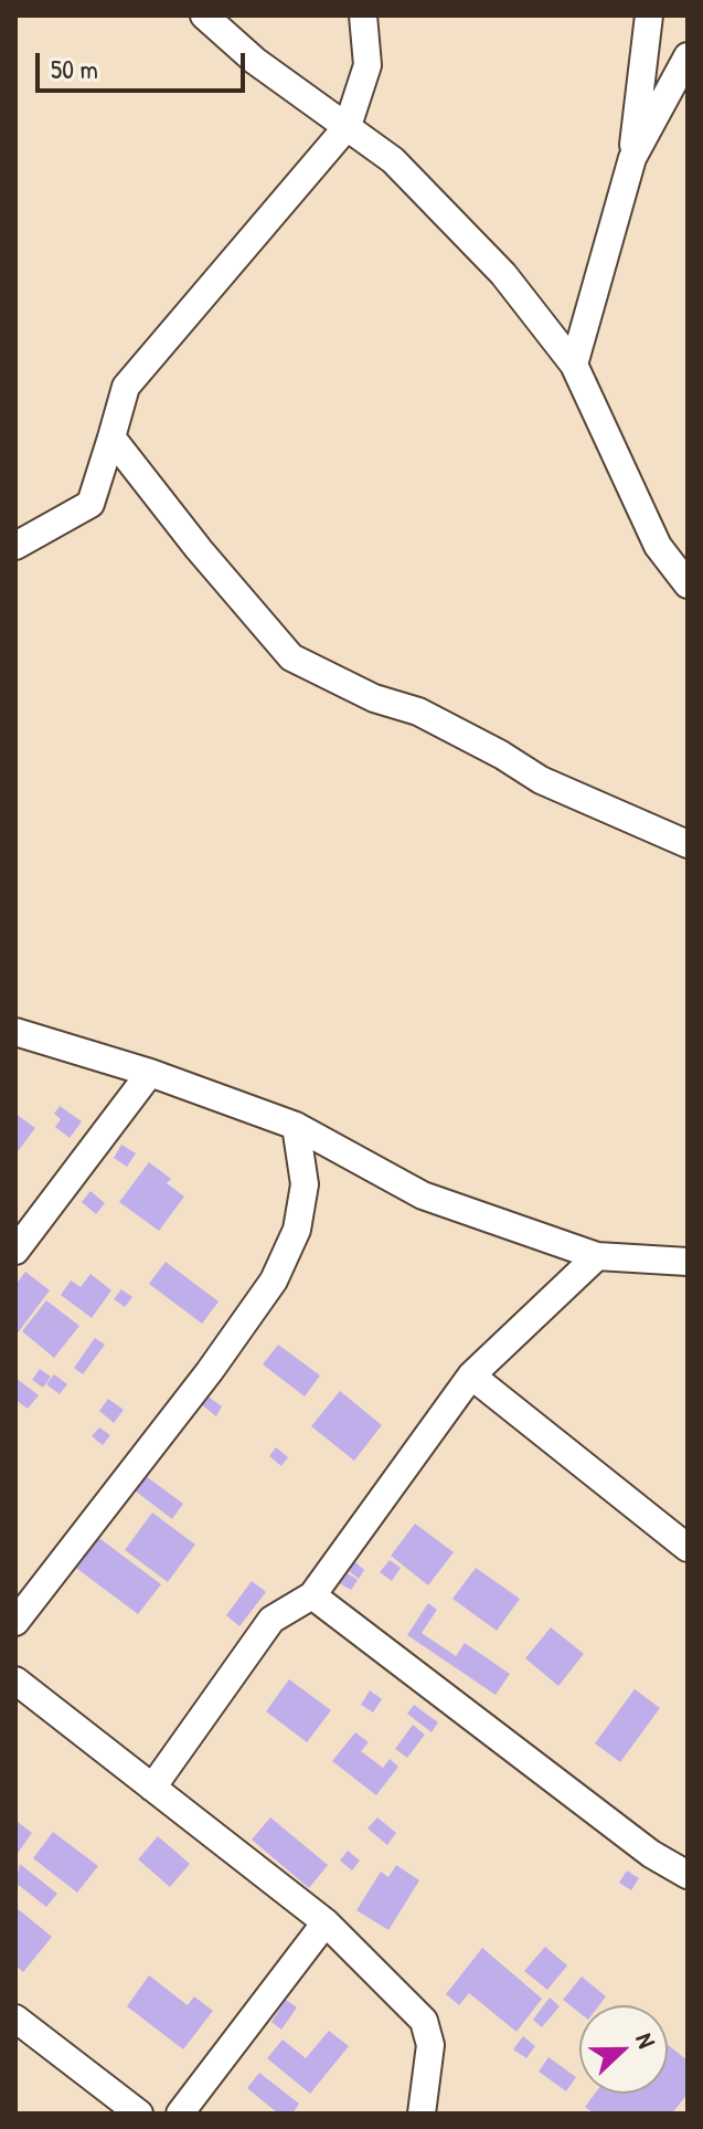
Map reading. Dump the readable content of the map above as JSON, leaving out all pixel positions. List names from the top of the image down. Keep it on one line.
{"scale_bar":"50 m","north":"right"}
